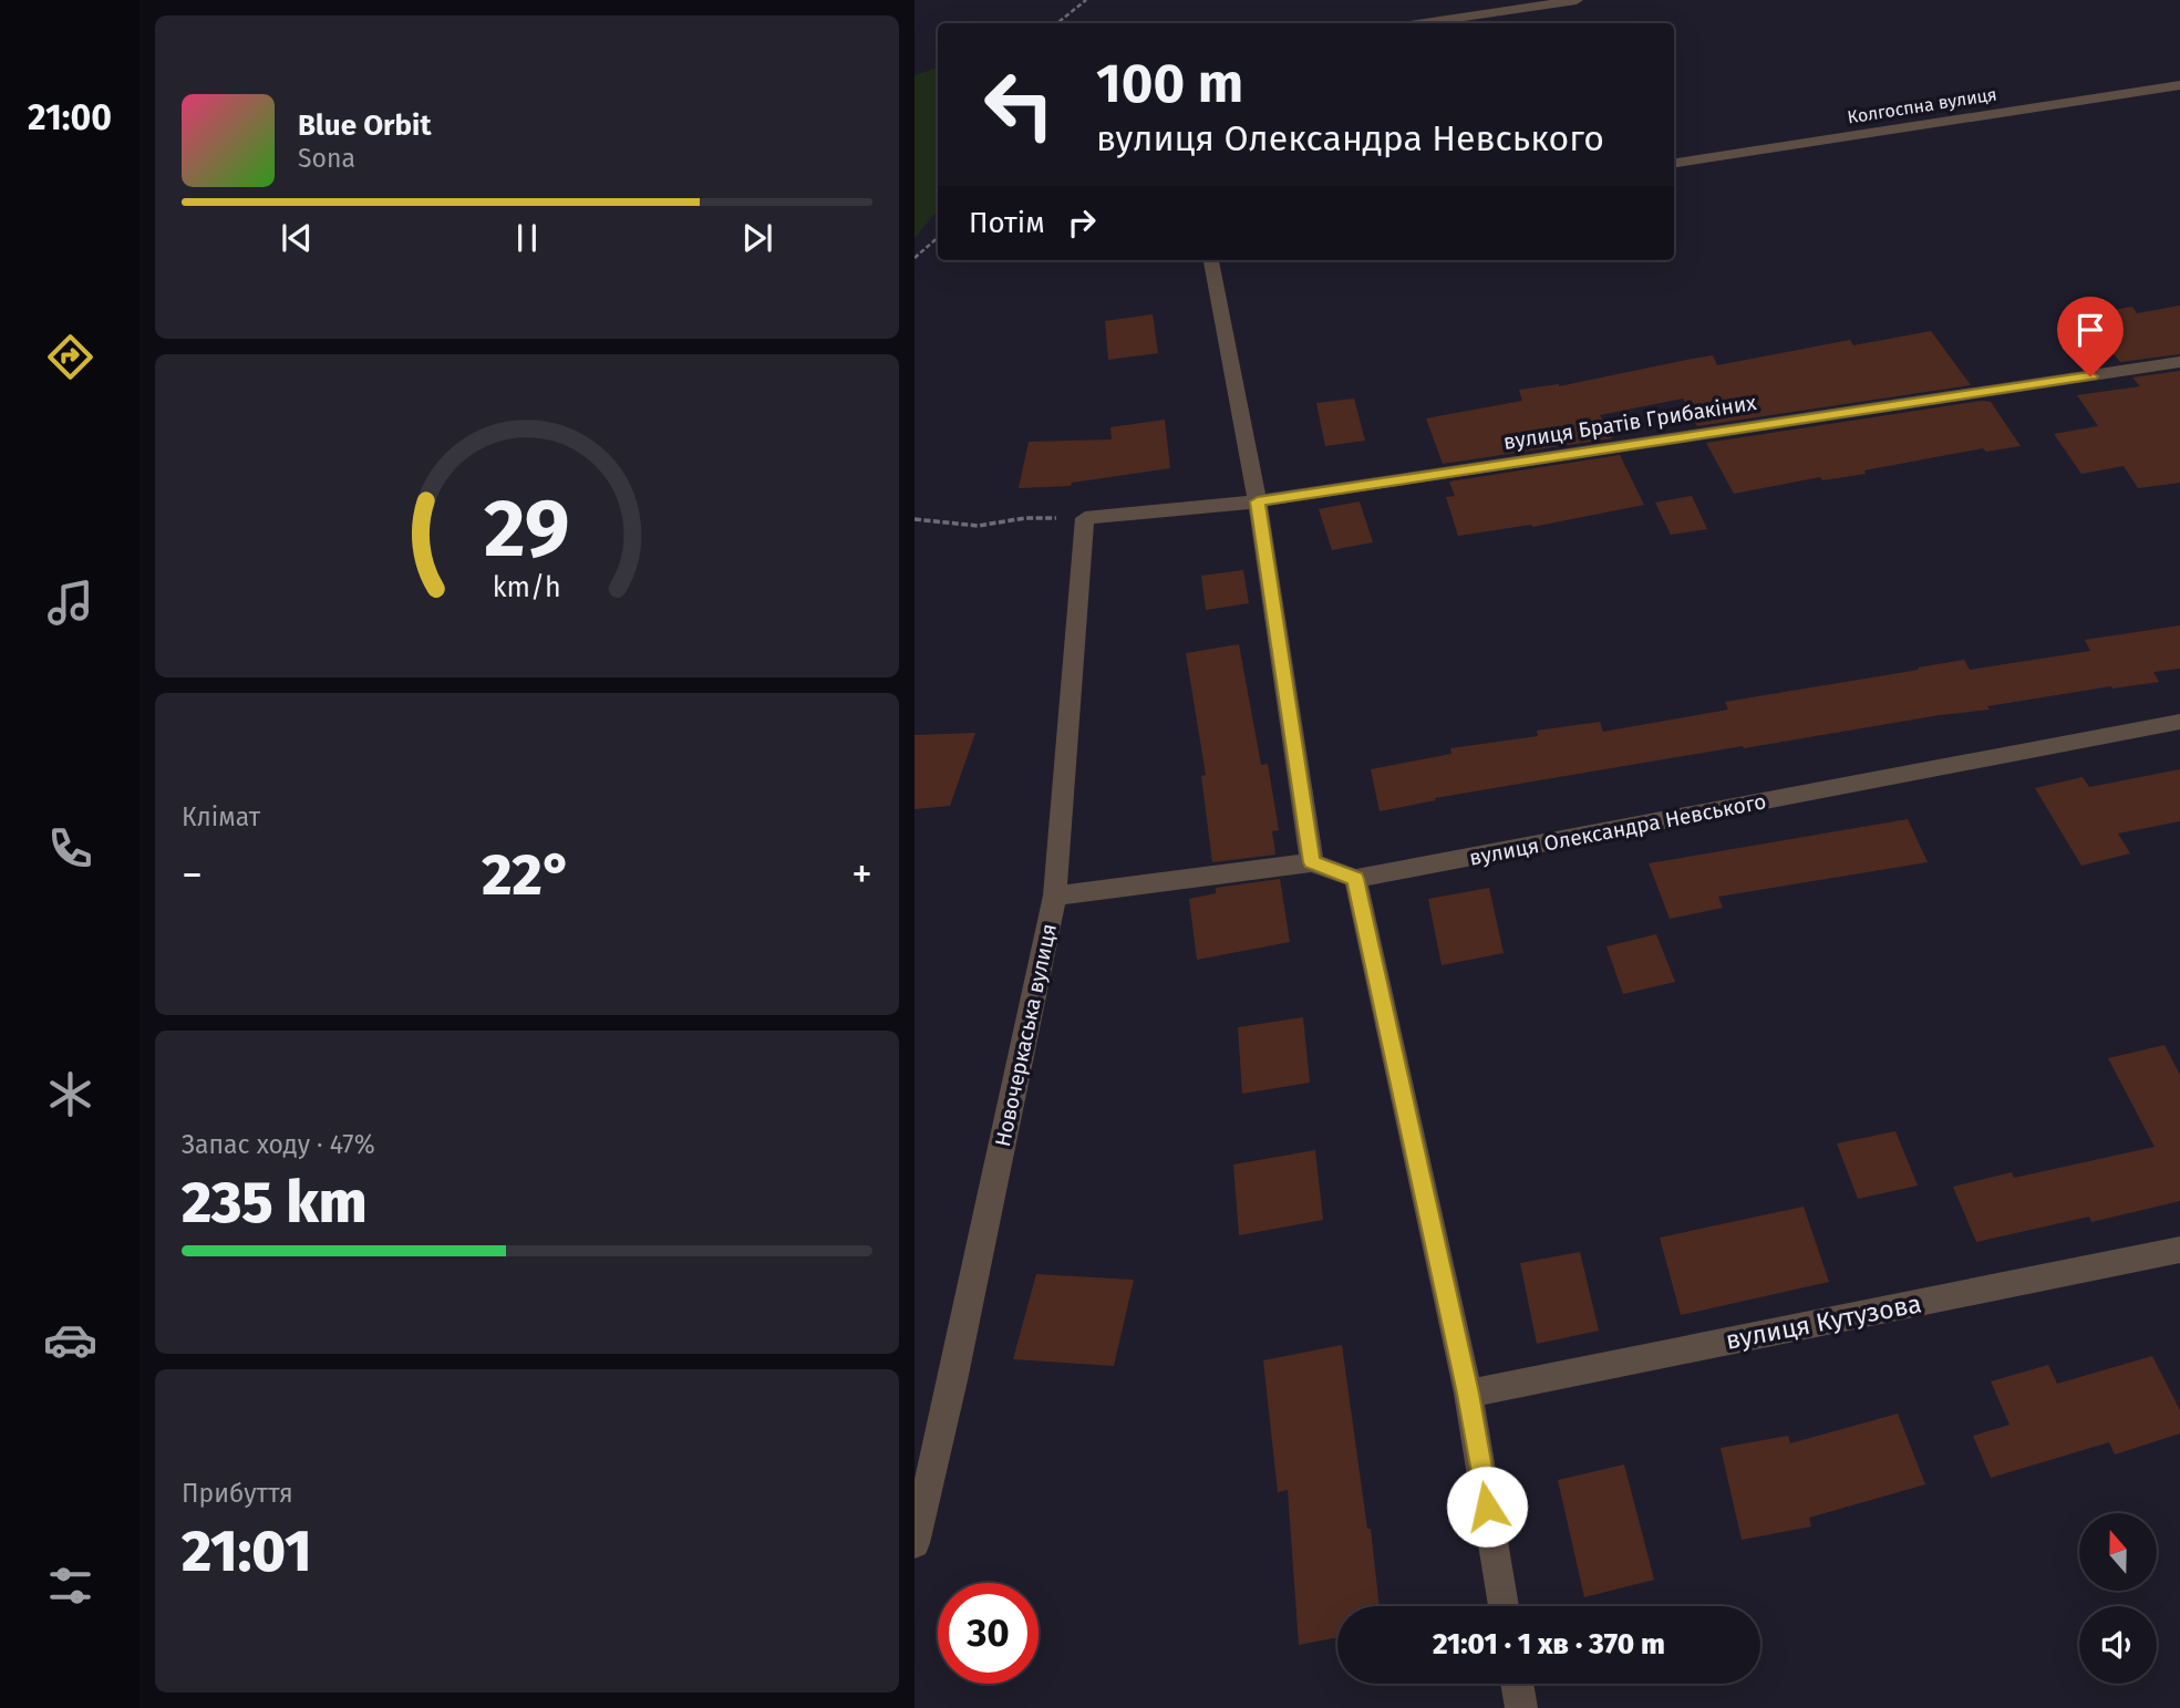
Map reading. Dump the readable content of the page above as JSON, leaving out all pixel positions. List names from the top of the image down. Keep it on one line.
{"streets":{"street":["Колгоспна вулиця","вулиця Братів Грибакіних","вулиця Олександра Невського","Новочеркаська вулиця","вулиця Кутузова"]},"crossings":[["вулиця Братів Грибакіних","Новочеркаська вулиця"]],"north":"top","page":{"tabs":"21:00","turn":["100 m","вулиця Олександра Невського"],"song":["Blue Orbit","Sona"],"then":"Потім","tile":["Клімат",["Запас ходу · 47%","235 km"],["Прибуття","21:01"]],"heat":["−","22°","+"],"limit":"30","trip":"21:01 · 1 хв · 370 m","gauge":["29","km/h"]}}
